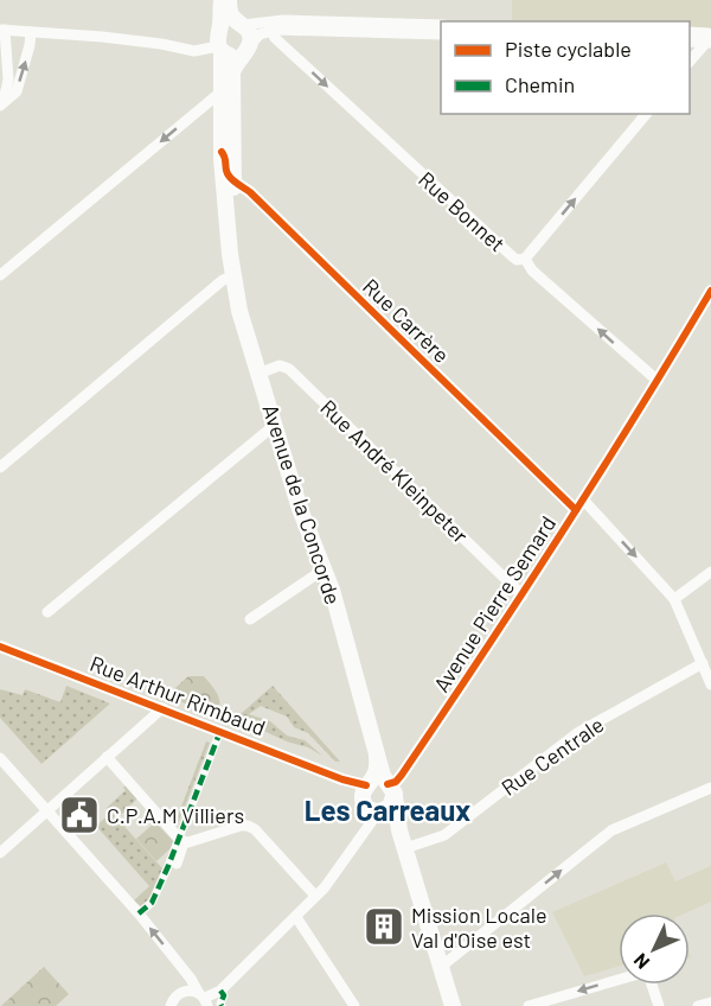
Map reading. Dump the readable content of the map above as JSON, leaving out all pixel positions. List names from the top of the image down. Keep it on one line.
{"streets":{"main road":["Avenue de la Concorde"],"street":["Rue Bonnet","Rue Carrère","Rue André Kleinpeter","Avenue Pierre Semard","Rue Arthur Rimbaud","Rue Centrale"]},"crossings":[["Rue Bonnet","Avenue Pierre Semard"],["Rue Carrère","Avenue de la Concorde"],["Rue Carrère","Avenue Pierre Semard"],["Rue Carrère","Rue Centrale"],["Rue André Kleinpeter","Avenue de la Concorde"],["Rue André Kleinpeter","Avenue Pierre Semard"],["Avenue de la Concorde","Avenue Pierre Semard"],["Avenue de la Concorde","Rue Arthur Rimbaud"],["Avenue Pierre Semard","Rue Arthur Rimbaud"]],"districts":["Les Carreaux"],"places":{"public building":["C.P.A.M Villiers"],"building":["Mission Locale Val d'Oise est"]},"legend":["Piste cyclable","Chemin"],"north":"bottom left"}
